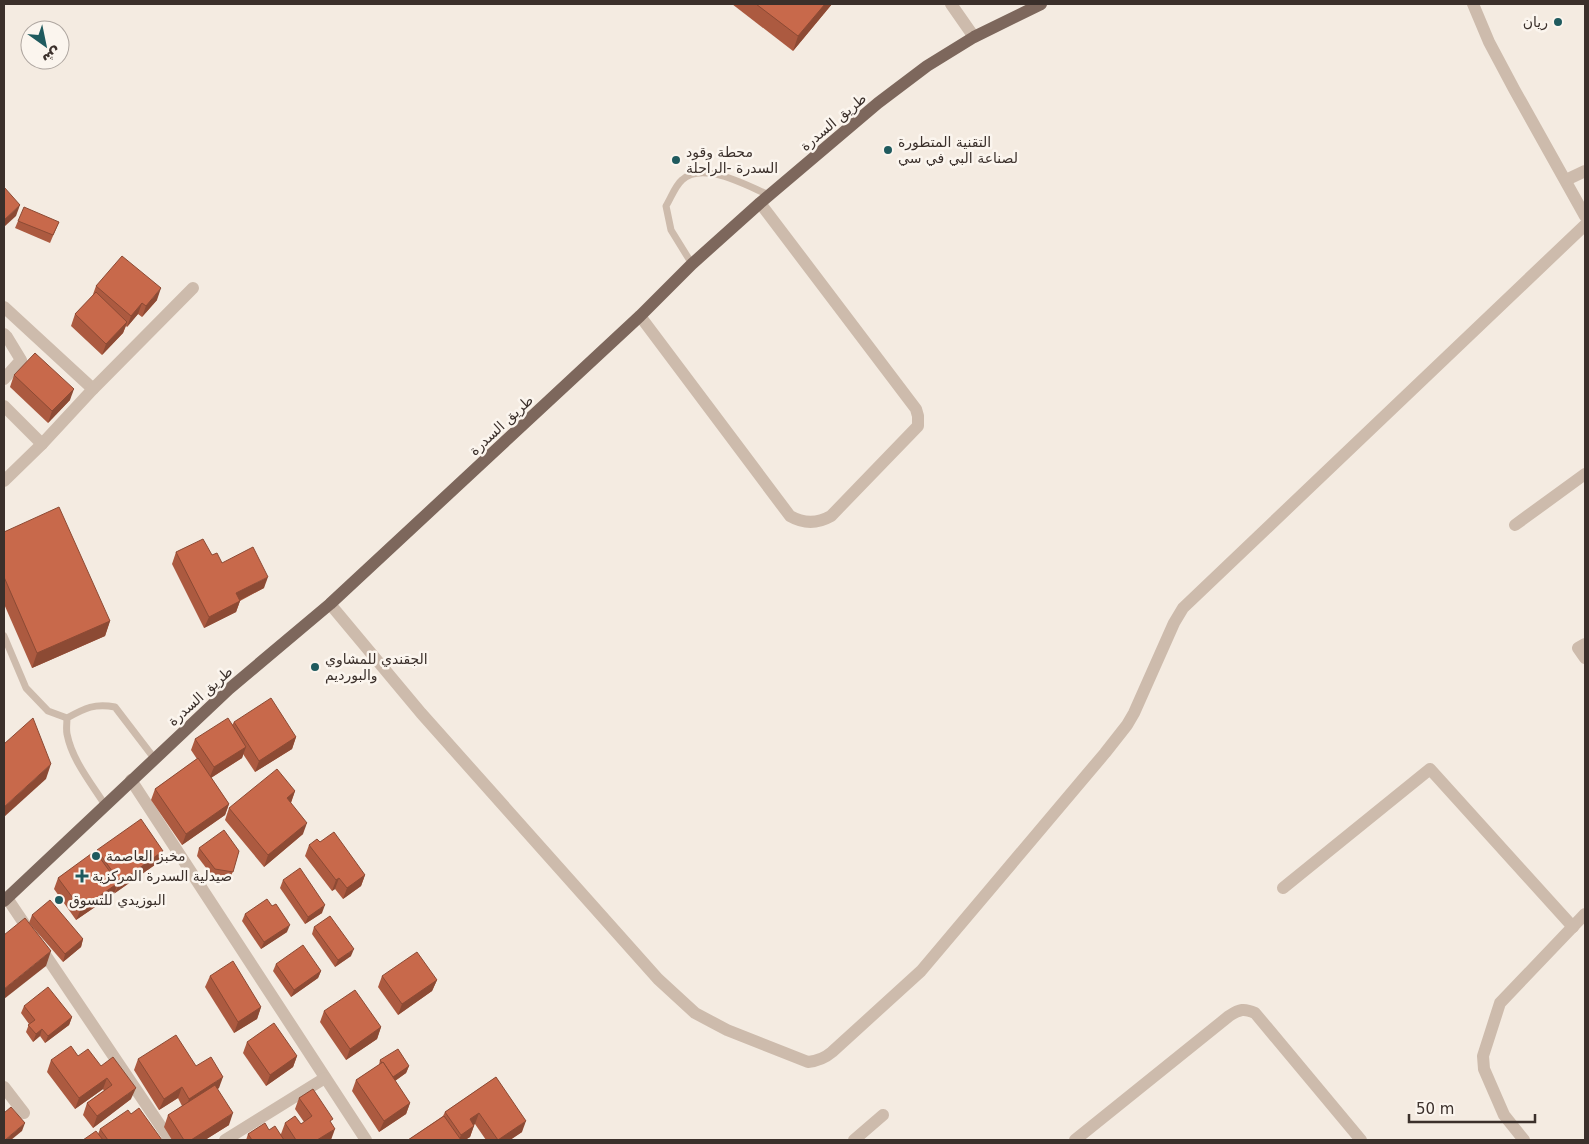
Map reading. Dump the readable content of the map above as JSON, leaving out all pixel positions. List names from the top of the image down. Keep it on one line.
{"streets":{"main road":["طريق السدرة"]},"places":{"other":["ريان","التقنية المتطورة لصناعة البي في سي","محطة وقود السدرة -الراحلة","الجقندي للمشاوي والبورديم","مخبز العاصمة","البوزيدي للتسوق"],"health":["صيدلية السدرة المركزية"]},"scale_bar":"50 m","north":"bottom right"}
